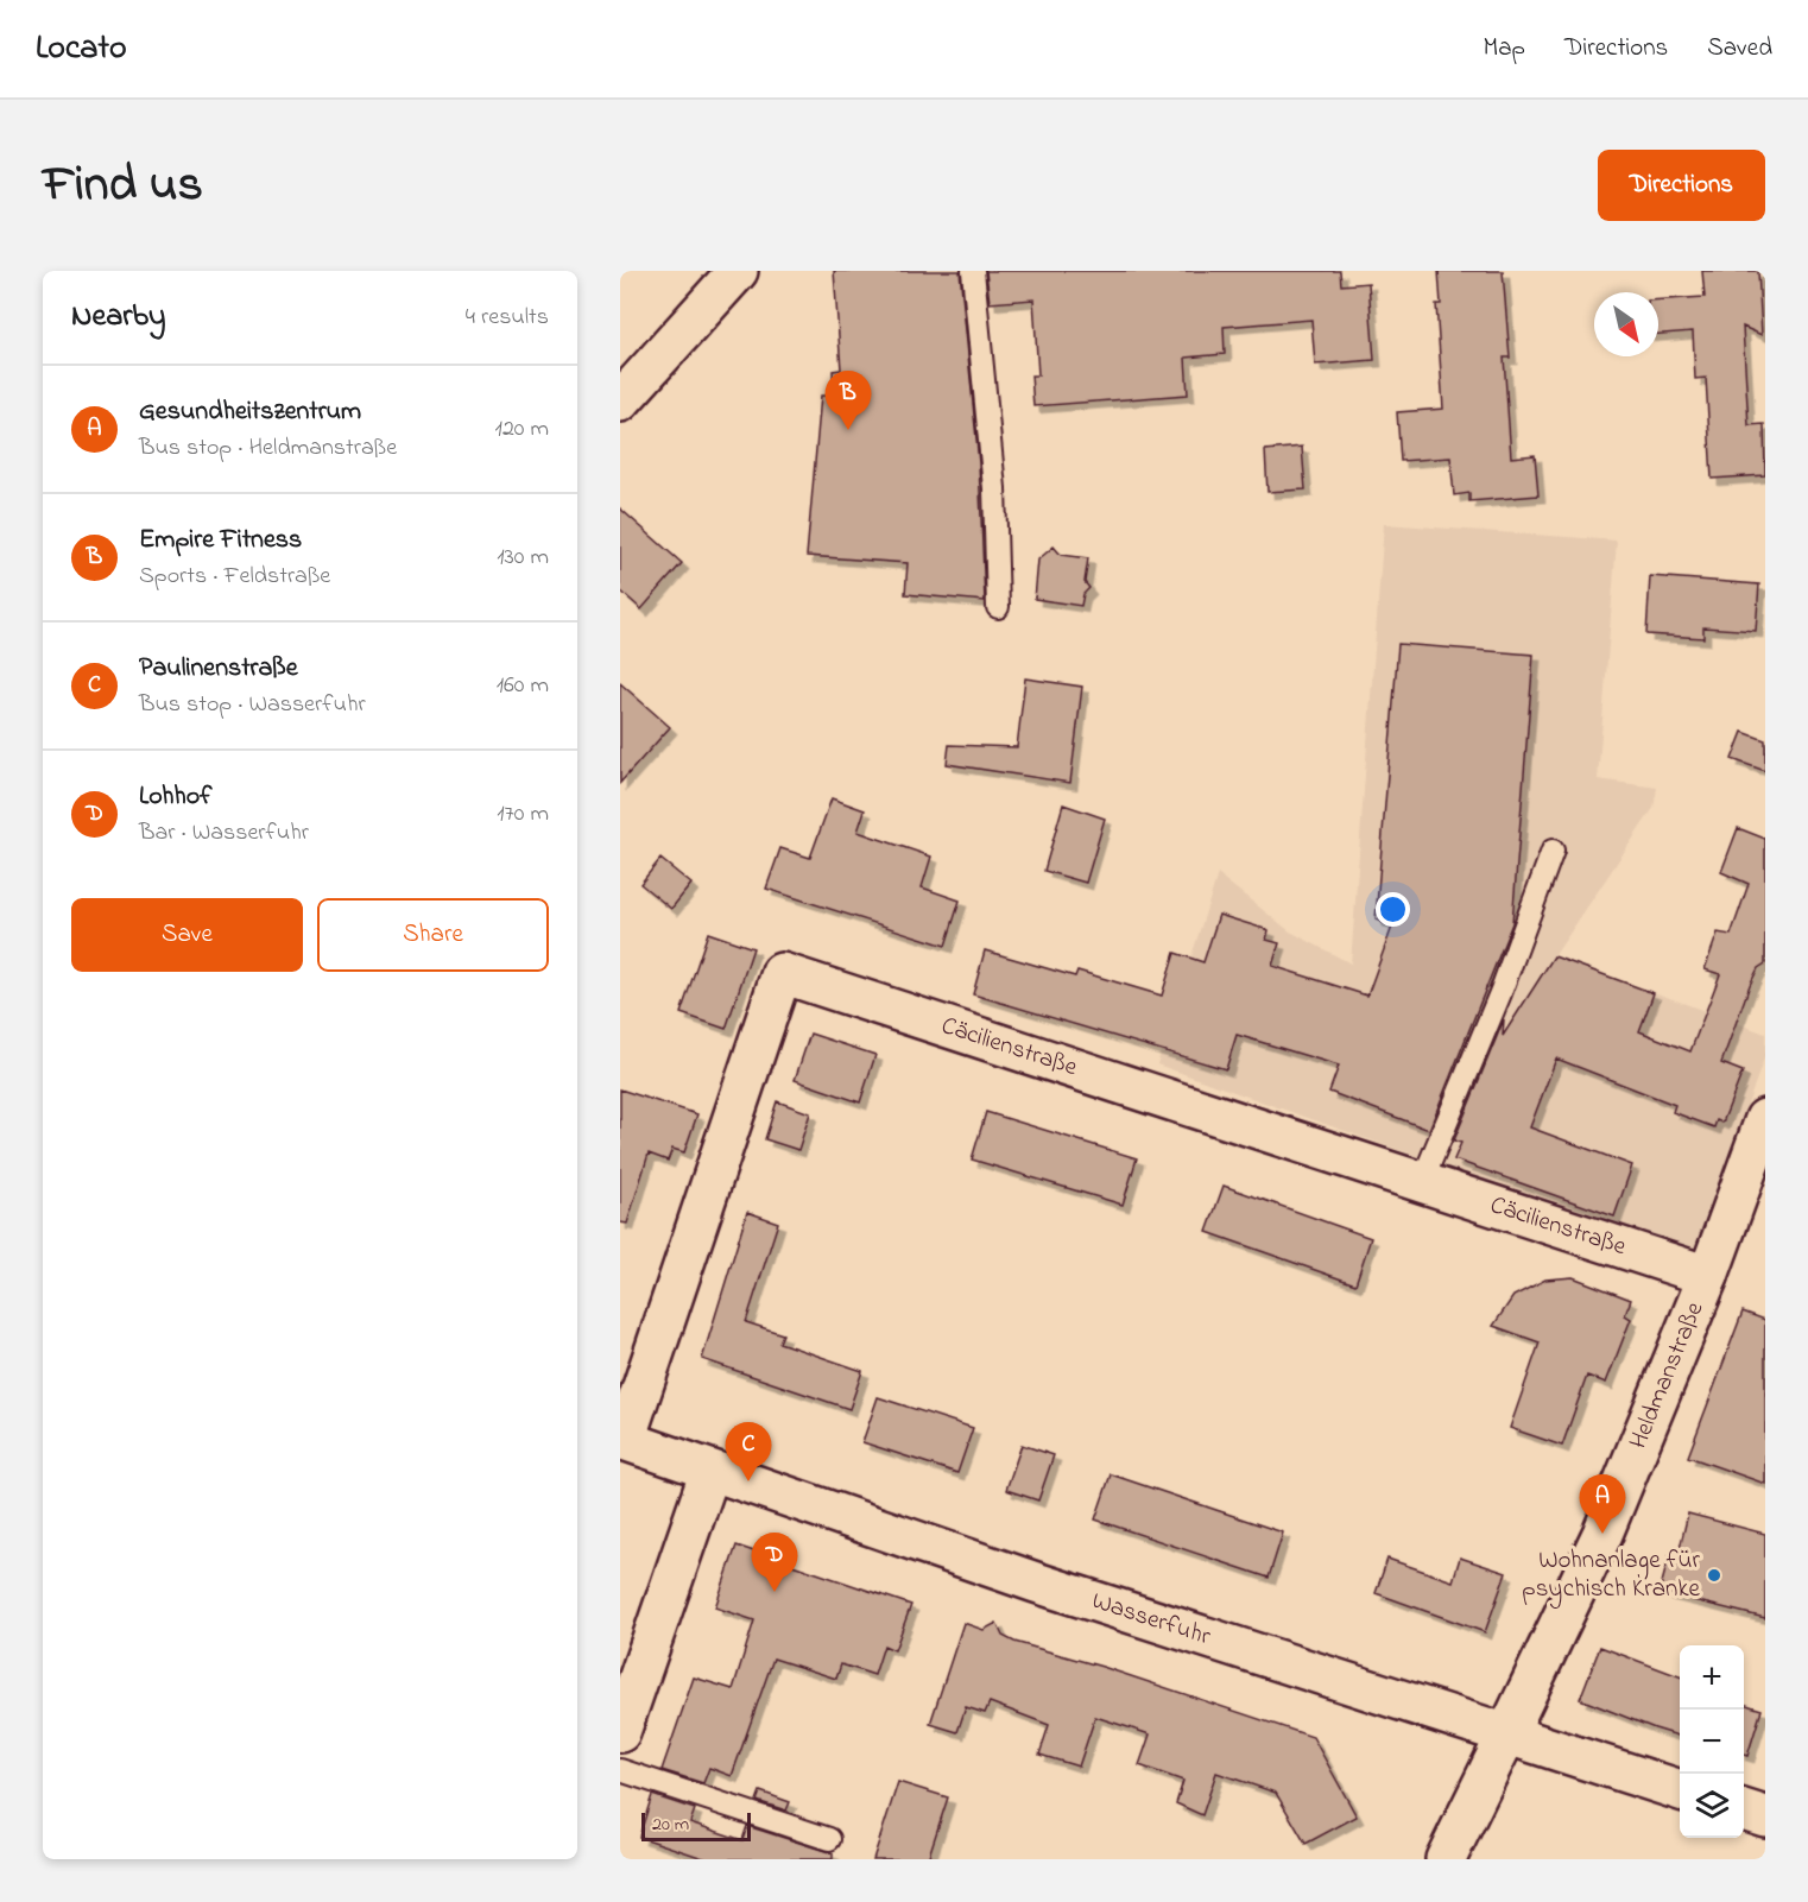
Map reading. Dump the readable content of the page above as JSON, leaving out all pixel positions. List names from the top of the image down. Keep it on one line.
{"streets":{"street":["Cäcilienstraße","Heldmanstraße","Wasserfuhr"]},"crossings":[["Cäcilienstraße","Heldmanstraße"],["Cäcilienstraße","Wasserfuhr"],["Heldmanstraße","Wasserfuhr"]],"places":["Wohnanlage für psychisch Kranke"],"scale_bar":"20 m","north":"bottom right","page":{"header":"Locato","nav":["Map","Directions","Saved"],"title":"Find us","buttons":["Directions",["Save","Share"]],"heading":["Nearby","4 results"],"list":[{"mark":"A","name":"Gesundheitszentrum","note":"Bus stop · Heldmanstraße","value":"120 m"},{"mark":"B","name":"Empire Fitness","note":"Sports · Feldstraße","value":"130 m"},{"mark":"C","name":"Paulinenstraße","note":"Bus stop · Wasserfuhr","value":"160 m"},{"mark":"D","name":"Lohhof","note":"Bar · Wasserfuhr","value":"170 m"}],"pins":["B","C","A","D"],"map_buttons":["+","−"],"scale":"20 m"}}
